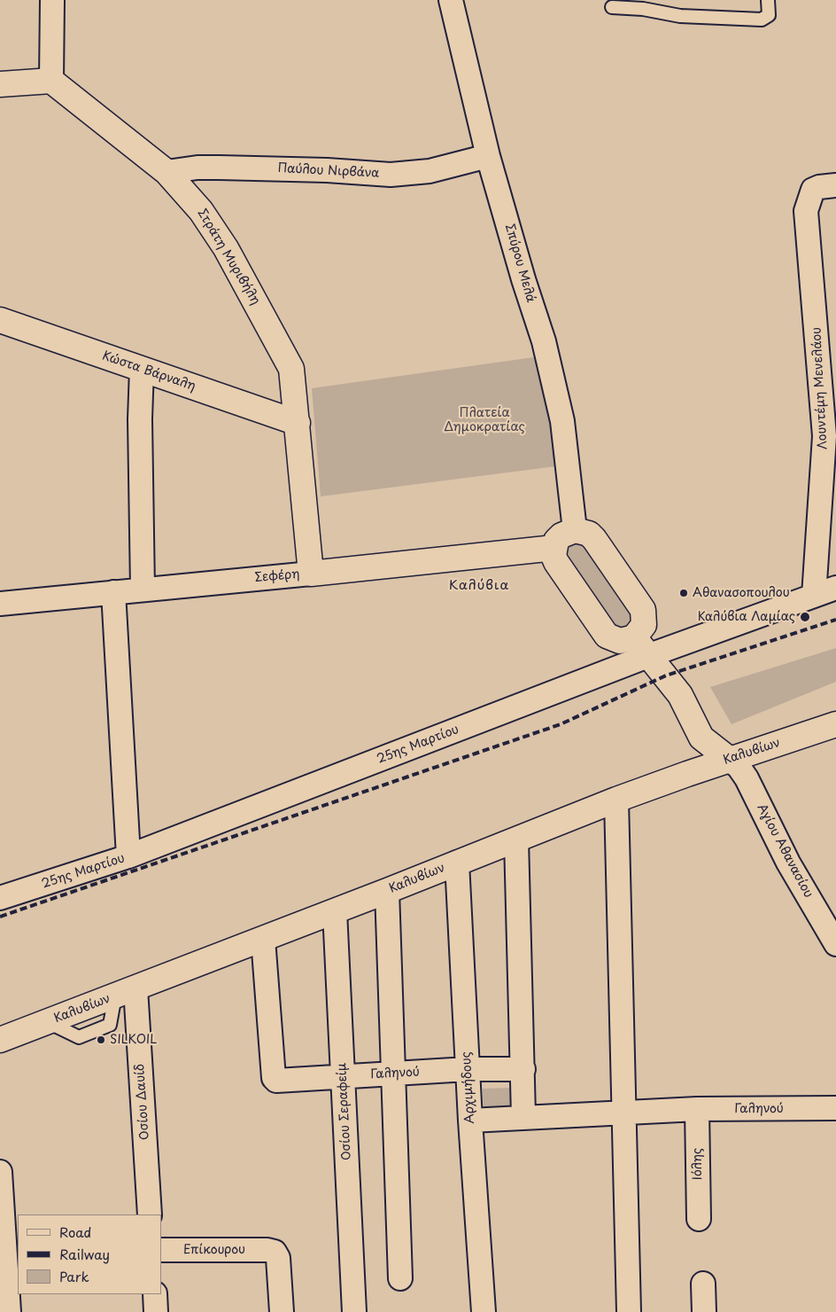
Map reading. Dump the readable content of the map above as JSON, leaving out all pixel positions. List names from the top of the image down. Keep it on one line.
{"streets":{"street":["Παύλου Νιρβάνα","Στράτη Μυριβήλη","Σπύρου Μελά","Κώστα Βάρναλη","Λουντέμη Μενελάου","Σεφέρη","25ης Μαρτίου","Καλυβίων","Αγίου Αθανασίου","Γαληνού","Αρχιμήδους","Οσίου Δαυίδ","Οσίου Σεραφείμ","Ιόλης","Επίκουρου"]},"crossings":[["Παύλου Νιρβάνα","Στράτη Μυριβήλη"],["Παύλου Νιρβάνα","Σπύρου Μελά"],["Στράτη Μυριβήλη","Κώστα Βάρναλη"],["Στράτη Μυριβήλη","Σεφέρη"],["Λουντέμη Μενελάου","25ης Μαρτίου"],["Καλυβίων","Αγίου Αθανασίου"],["Καλυβίων","Γαληνού"],["Καλυβίων","Αρχιμήδους"],["Καλυβίων","Οσίου Δαυίδ"],["Καλυβίων","Οσίου Σεραφείμ"],["Γαληνού","Αρχιμήδους"],["Γαληνού","Οσίου Σεραφείμ"],["Γαληνού","Ιόλης"]],"districts":["Καλύβια"],"parks":["Πλατεία Δημοκρατίας"],"places":["Αθανασοπουλου","Καλύβια Λαμίας","SILKOIL"],"legend":["Road","Railway","Park"]}
